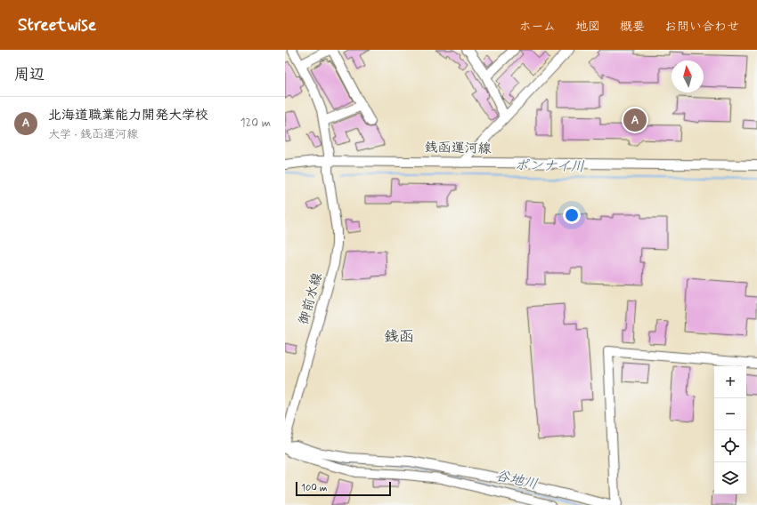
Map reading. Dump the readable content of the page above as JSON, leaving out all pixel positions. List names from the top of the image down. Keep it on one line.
{"streets":{"street":["銭函運河線","御前水線"]},"crossings":[["銭函運河線","御前水線"]],"districts":["銭函"],"water":["ポンナイ川","谷地川"],"scale_bar":"100 m","north":"top","page":{"header":"Streetwise","nav":["ホーム","地図","概要","お問い合わせ"],"heading":"周辺","list":[{"mark":"A","name":"北海道職業能力開発大学校","note":"大学 · 銭函運河線","value":"120 m"}],"pins":"A","map_buttons":["+","−"],"scale":"100 m"}}
